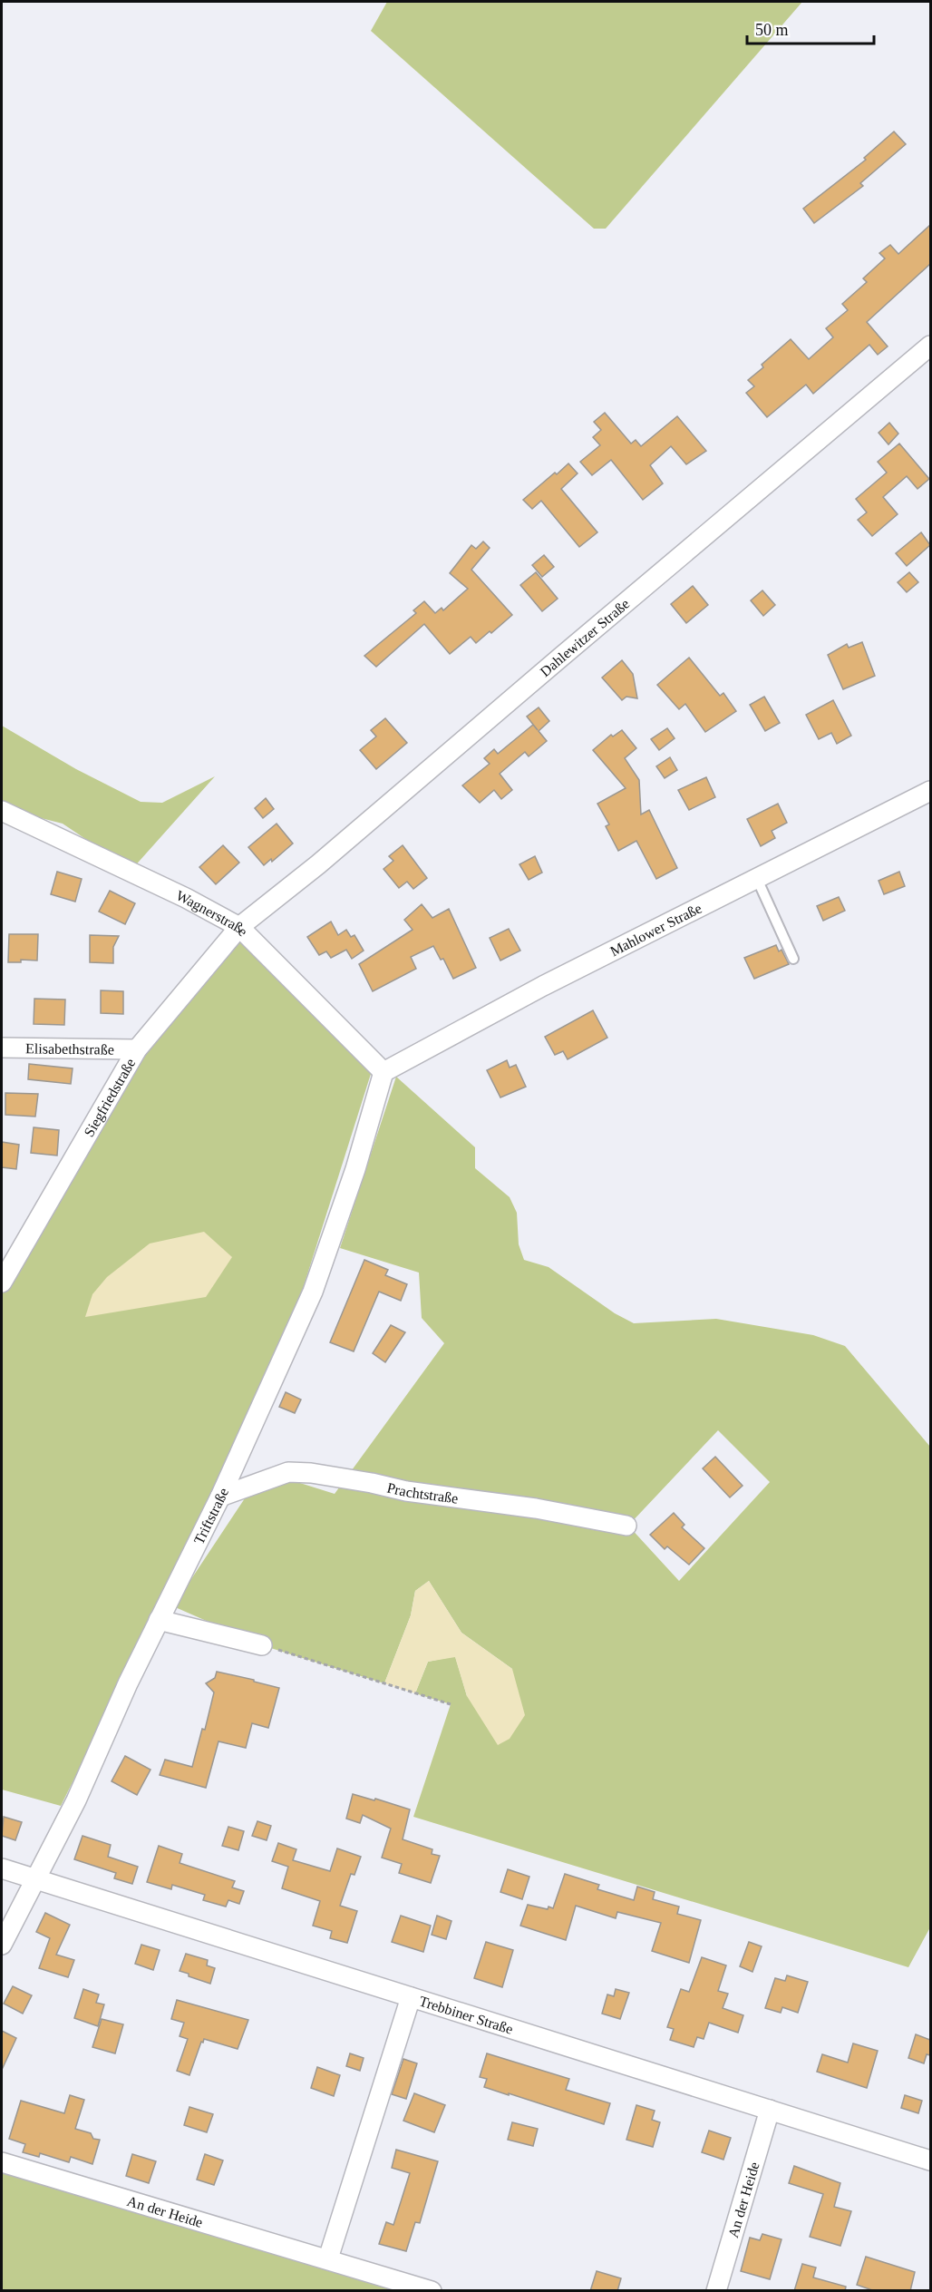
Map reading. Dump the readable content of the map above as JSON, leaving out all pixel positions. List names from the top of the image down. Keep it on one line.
{"streets":{"street":["Dahlewitzer Straße","Wagnerstraße","Mahlower Straße","Elisabethstraße","Siegfriedstraße","Prachtstraße","Triftstraße","Trebbiner Straße","An der Heide"]},"crossings":[["Dahlewitzer Straße","Wagnerstraße"],["Dahlewitzer Straße","Siegfriedstraße"],["Wagnerstraße","Mahlower Straße"],["Wagnerstraße","Siegfriedstraße"],["Wagnerstraße","Triftstraße"],["Mahlower Straße","Triftstraße"],["Elisabethstraße","Siegfriedstraße"],["Prachtstraße","Triftstraße"],["Triftstraße","Trebbiner Straße"],["Trebbiner Straße","An der Heide"]],"scale_bar":"50 m"}
